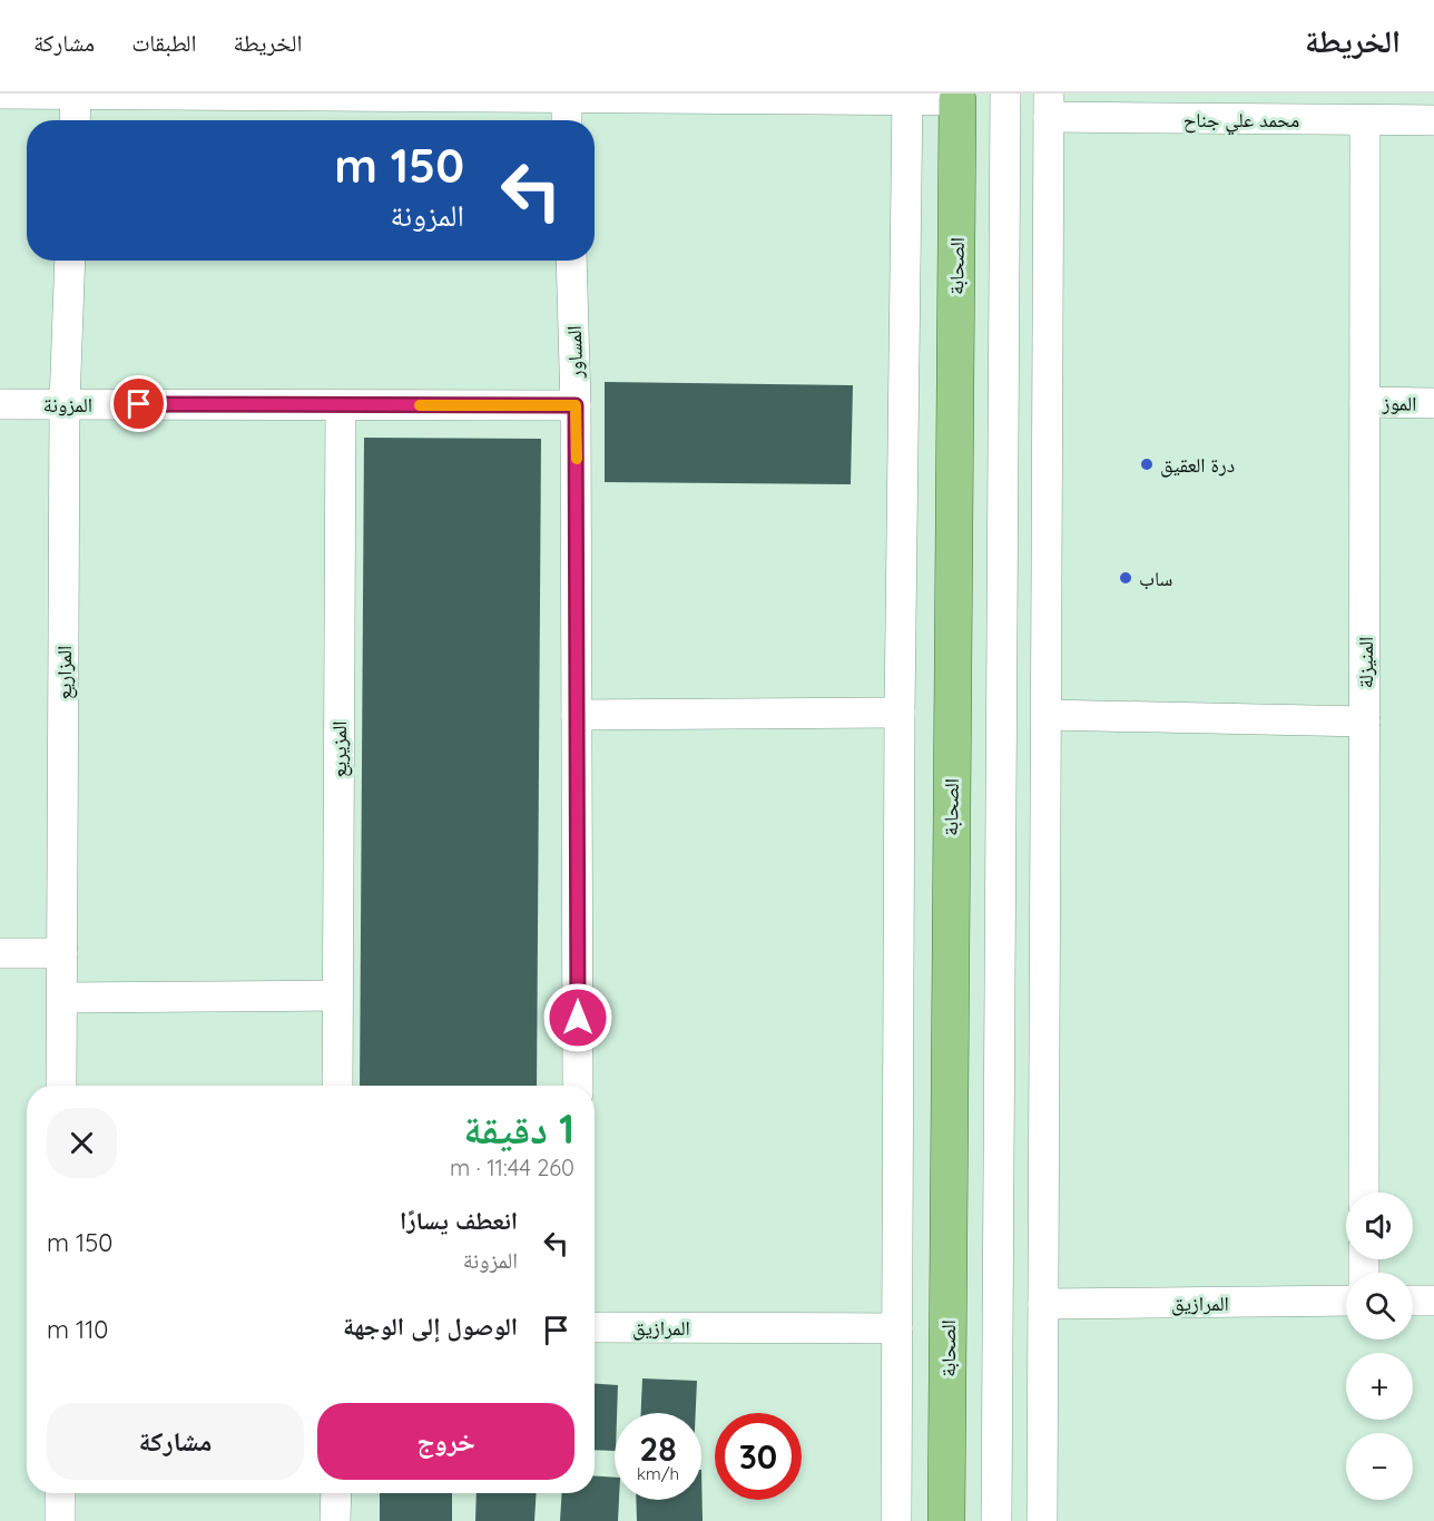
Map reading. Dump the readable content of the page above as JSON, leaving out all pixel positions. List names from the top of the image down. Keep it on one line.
{"streets":{"main road":["الصحابة"],"street":["محمد علي جناح","المساور","الموز","المزونة","المنيزلة","المزاريع","المزيريع","المرازيق"]},"crossings":[["محمد علي جناح","المنيزلة"],["المساور","المزونة"],["الموز","المنيزلة"],["المزونة","المزاريع"],["المزونة","المزيريع"]],"places":["درة العقيق","ساب"],"page":{"header":"الخريطة","nav":["الخريطة","الطبقات","مشاركة"],"turn":["150 m","المزونة"],"heading":["1 دقيقة","260 m · 11:44"],"map_buttons":["+","−"],"list":[{"name":"انعطف يسارًا","note":"المزونة","value":"150 m"},{"name":"الوصول إلى الوجهة","value":"110 m"}],"buttons":["خروج","مشاركة"],"speed":"28 km/h","limit":"30"}}
